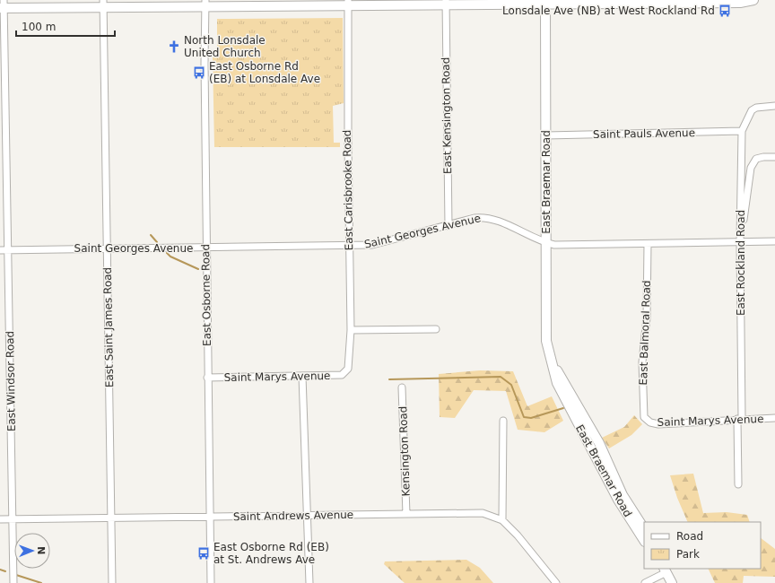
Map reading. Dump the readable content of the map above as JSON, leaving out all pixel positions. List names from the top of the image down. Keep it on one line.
{"streets":{"street":["East Kensington Road","Saint Pauls Avenue","East Braemar Road","East Carisbrooke Road","Saint Georges Avenue","East Rockland Road","East Osborne Road","East Saint James Road","East Balmoral Road","Saint Marys Avenue","East Windsor Road","Kensington Road","Saint Andrews Avenue"]},"crossings":[["East Kensington Road","Saint Georges Avenue"],["Saint Pauls Avenue","East Braemar Road"],["Saint Pauls Avenue","East Rockland Road"],["East Braemar Road","Saint Georges Avenue"],["East Carisbrooke Road","Saint Georges Avenue"],["East Carisbrooke Road","Saint Marys Avenue"],["Saint Georges Avenue","East Rockland Road"],["Saint Georges Avenue","East Osborne Road"],["Saint Georges Avenue","East Saint James Road"],["Saint Georges Avenue","East Balmoral Road"],["Saint Georges Avenue","East Windsor Road"],["East Rockland Road","Saint Marys Avenue"],["East Osborne Road","Saint Marys Avenue"],["East Osborne Road","Saint Andrews Avenue"],["East Saint James Road","Saint Andrews Avenue"],["East Balmoral Road","Saint Marys Avenue"],["East Windsor Road","Saint Andrews Avenue"],["Kensington Road","Saint Andrews Avenue"]],"places":{"bus stop":["Lonsdale Ave (NB) at West Rockland Rd","East Osborne Rd (EB) at Lonsdale Ave","East Osborne Rd (EB) at St. Andrews Ave"],"church":["North Lonsdale United Church"]},"legend":["Road","Park"],"scale_bar":"100 m","north":"right"}
